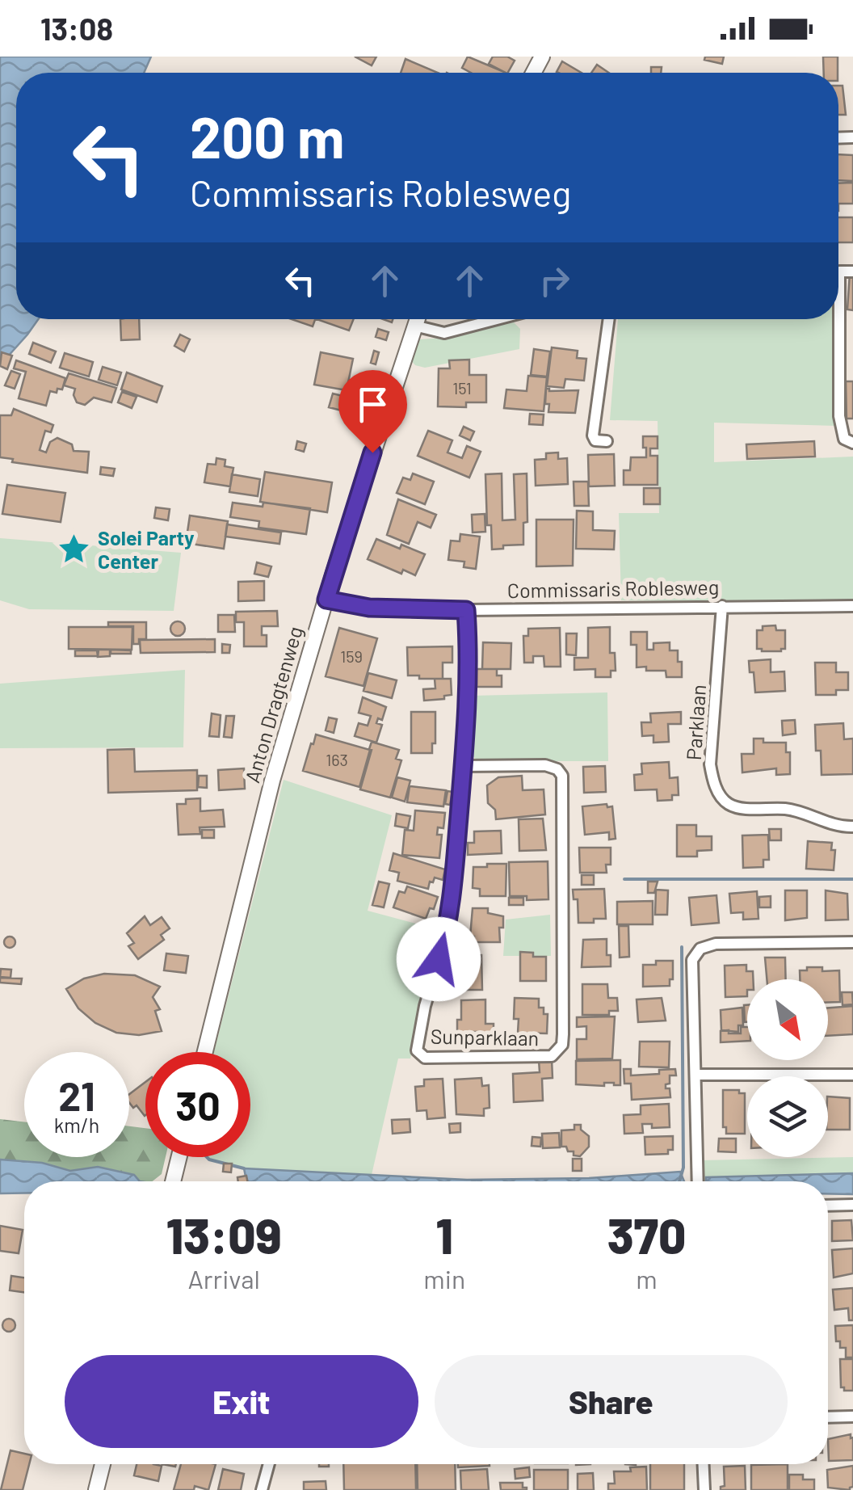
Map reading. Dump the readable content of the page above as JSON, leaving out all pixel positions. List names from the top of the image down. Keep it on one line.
{"streets":{"main road":["Anton Dragtenweg"],"street":["Commissaris Roblesweg","Parklaan","Sunparklaan"]},"crossings":[["Commissaris Roblesweg","Anton Dragtenweg"],["Commissaris Roblesweg","Parklaan"],["Commissaris Roblesweg","Sunparklaan"]],"places":{"place":["Solei Party Center"]},"house_numbers":["151","159","163"],"north":"bottom right","page":{"status":"13:08","turn":["200 m","Commissaris Roblesweg"],"speed":"21 km/h","limit":"30","eta":["13:09","Arrival","1","min","370","m"],"buttons":["Exit","Share"]}}
